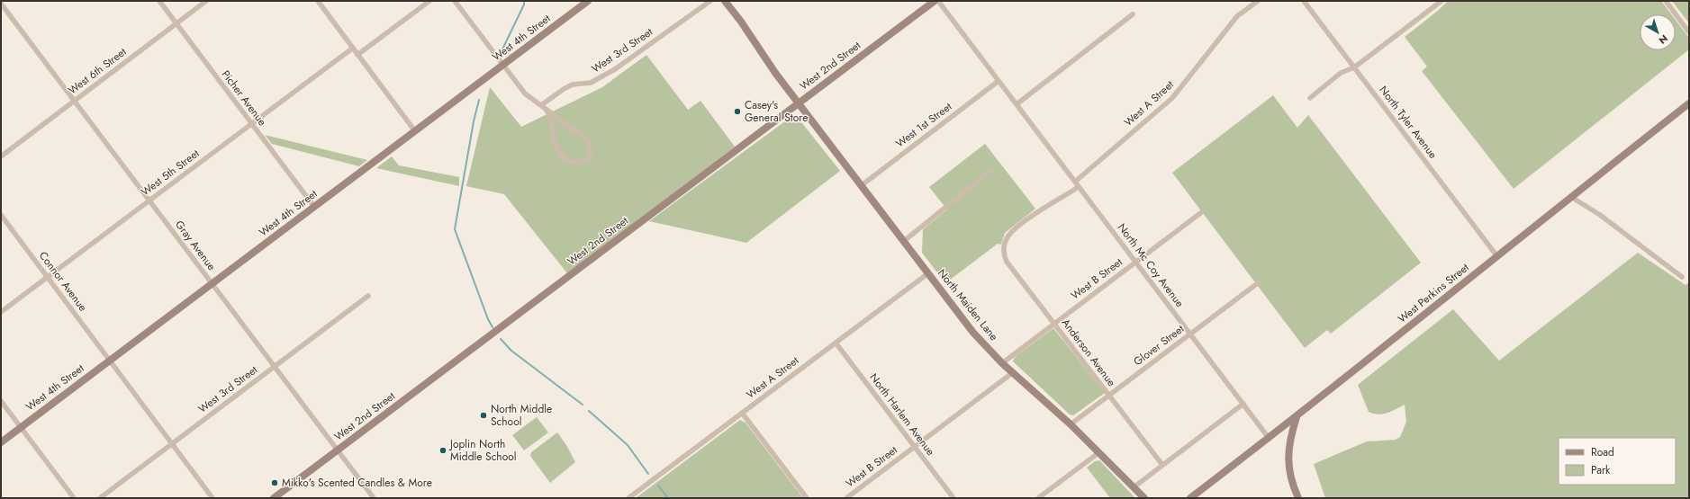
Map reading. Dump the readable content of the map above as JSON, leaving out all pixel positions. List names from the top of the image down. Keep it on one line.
{"streets":{"street":["West 4th Street","West 3rd Street","West 2nd Street","West 6th Street","Picher Avenue","West A Street","North Tyler Avenue","West 1st Street","West 5th Street","Gray Avenue","North Mc Coy Avenue","West B Street","Connor Avenue","West Perkins Street","North Maiden Lane","Glover Street","Anderson Avenue","North Harlem Avenue"]},"crossings":[["West 4th Street","Picher Avenue"],["West 4th Street","Gray Avenue"],["West 4th Street","Connor Avenue"],["West 3rd Street","Gray Avenue"],["West 3rd Street","Connor Avenue"],["West 2nd Street","Gray Avenue"],["West 2nd Street","North Maiden Lane"],["West 6th Street","Picher Avenue"],["West 6th Street","Gray Avenue"],["Picher Avenue","West 5th Street"],["West A Street","North Mc Coy Avenue"],["West A Street","North Maiden Lane"],["West A Street","North Harlem Avenue"],["North Tyler Avenue","West Perkins Street"],["West 1st Street","North Mc Coy Avenue"],["West 1st Street","North Maiden Lane"],["West 5th Street","Gray Avenue"],["West 5th Street","Connor Avenue"],["North Mc Coy Avenue","West B Street"],["North Mc Coy Avenue","West Perkins Street"],["North Mc Coy Avenue","Glover Street"],["North Mc Coy Avenue","Anderson Avenue"],["West B Street","North Maiden Lane"],["West B Street","Anderson Avenue"],["West B Street","North Harlem Avenue"],["North Maiden Lane","Glover Street"],["Glover Street","Anderson Avenue"]],"places":["Casey's General Store","North Middle School","Joplin North Middle School","Mikko's Scented Candles & More"],"legend":["Road","Park"],"north":"bottom right"}
